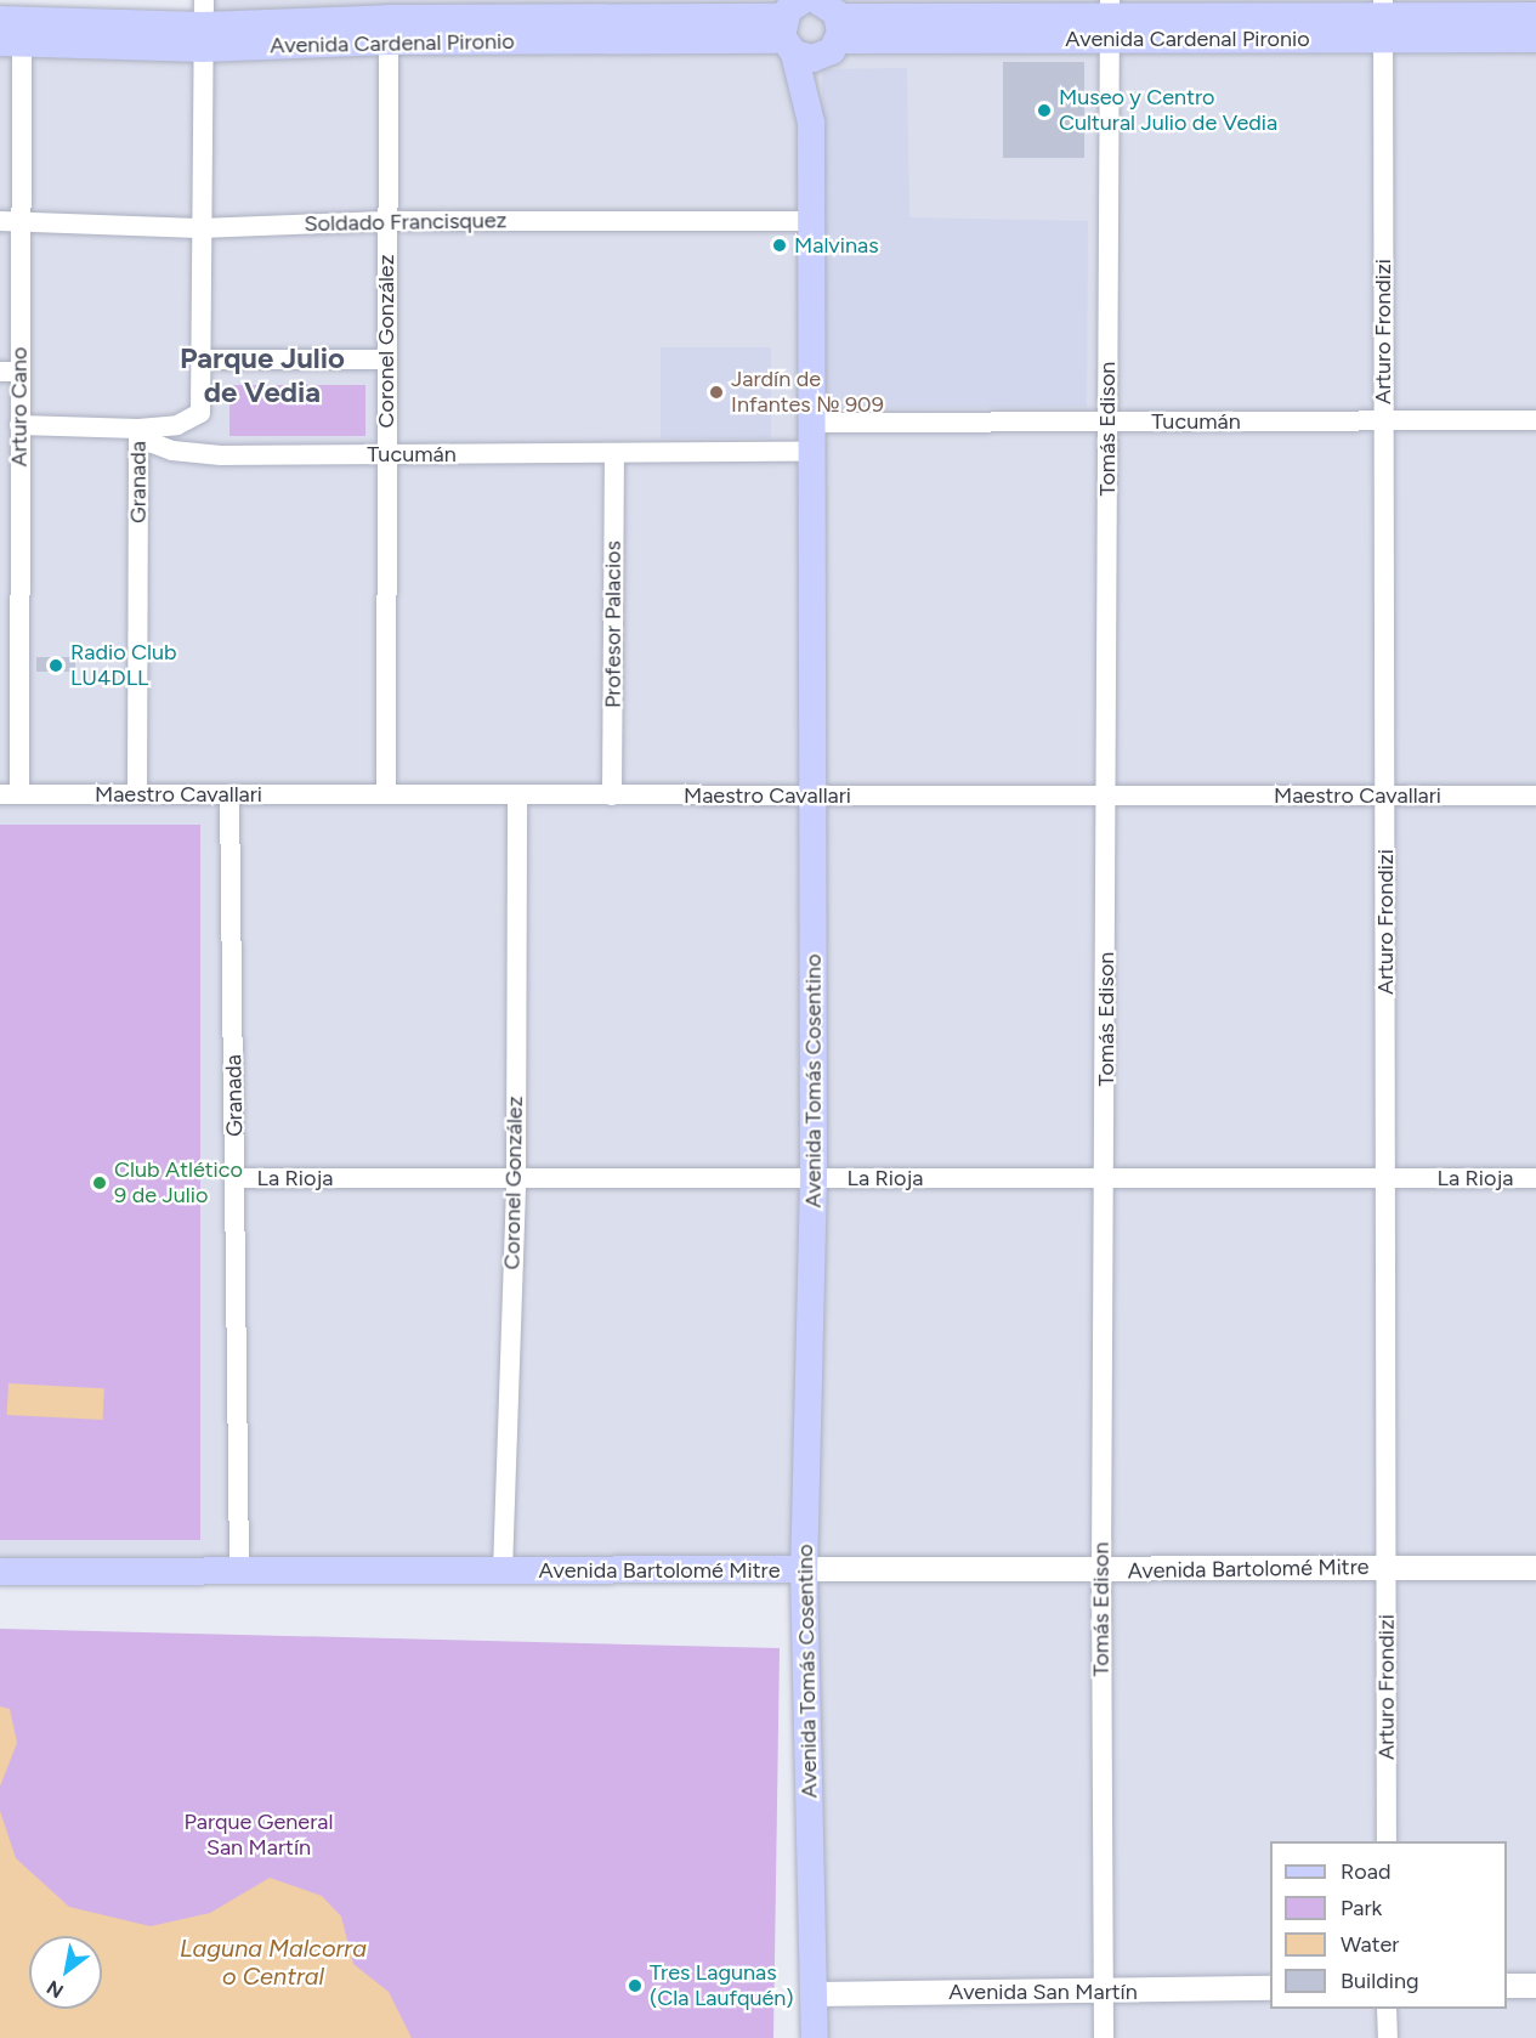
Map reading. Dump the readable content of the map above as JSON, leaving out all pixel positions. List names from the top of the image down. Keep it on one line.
{"streets":{"main road":["Avenida Cardenal Pironio","Avenida Tomás Cosentino","Avenida Bartolomé Mitre"],"street":["Soldado Francisquez","Arturo Frondizi","Coronel González","Arturo Cano","Tucumán","Tomás Edison","Granada","Profesor Palacios","Maestro Cavallari","La Rioja","Avenida San Martín"]},"crossings":[["Avenida Cardenal Pironio","Arturo Frondizi"],["Avenida Cardenal Pironio","Coronel González"],["Avenida Cardenal Pironio","Arturo Cano"],["Avenida Cardenal Pironio","Tomás Edison"],["Avenida Cardenal Pironio","Granada"],["Avenida Cardenal Pironio","Avenida Tomás Cosentino"],["Soldado Francisquez","Coronel González"],["Soldado Francisquez","Arturo Cano"],["Soldado Francisquez","Granada"],["Soldado Francisquez","Avenida Tomás Cosentino"],["Arturo Frondizi","Tucumán"],["Arturo Frondizi","Maestro Cavallari"],["Arturo Frondizi","La Rioja"],["Arturo Frondizi","Avenida Bartolomé Mitre"],["Coronel González","Tucumán"],["Coronel González","Maestro Cavallari"],["Coronel González","La Rioja"],["Coronel González","Avenida Bartolomé Mitre"],["Arturo Cano","Maestro Cavallari"],["Tucumán","Tomás Edison"],["Tucumán","Granada"],["Tucumán","Profesor Palacios"],["Tucumán","Avenida Tomás Cosentino"],["Tomás Edison","Maestro Cavallari"],["Tomás Edison","La Rioja"],["Tomás Edison","Avenida Bartolomé Mitre"],["Tomás Edison","Avenida San Martín"],["Granada","Maestro Cavallari"],["Granada","La Rioja"],["Granada","Avenida Bartolomé Mitre"],["Profesor Palacios","Maestro Cavallari"],["Maestro Cavallari","Avenida Tomás Cosentino"],["Avenida Tomás Cosentino","La Rioja"],["Avenida Tomás Cosentino","Avenida Bartolomé Mitre"],["Avenida Tomás Cosentino","Avenida San Martín"]],"districts":["Parque Julio de Vedia"],"water":["Laguna Malcorra o Central"],"parks":["Parque General San Martín"],"places":["Museo y Centro Cultural Julio de Vedia","Malvinas","Jardín de Infantes № 909","Radio Club LU4DLL","Club Atlético 9 de Julio","Tres Lagunas (Cla Laufquén)"],"legend":["Road","Park","Water","Building"],"north":"bottom left"}
